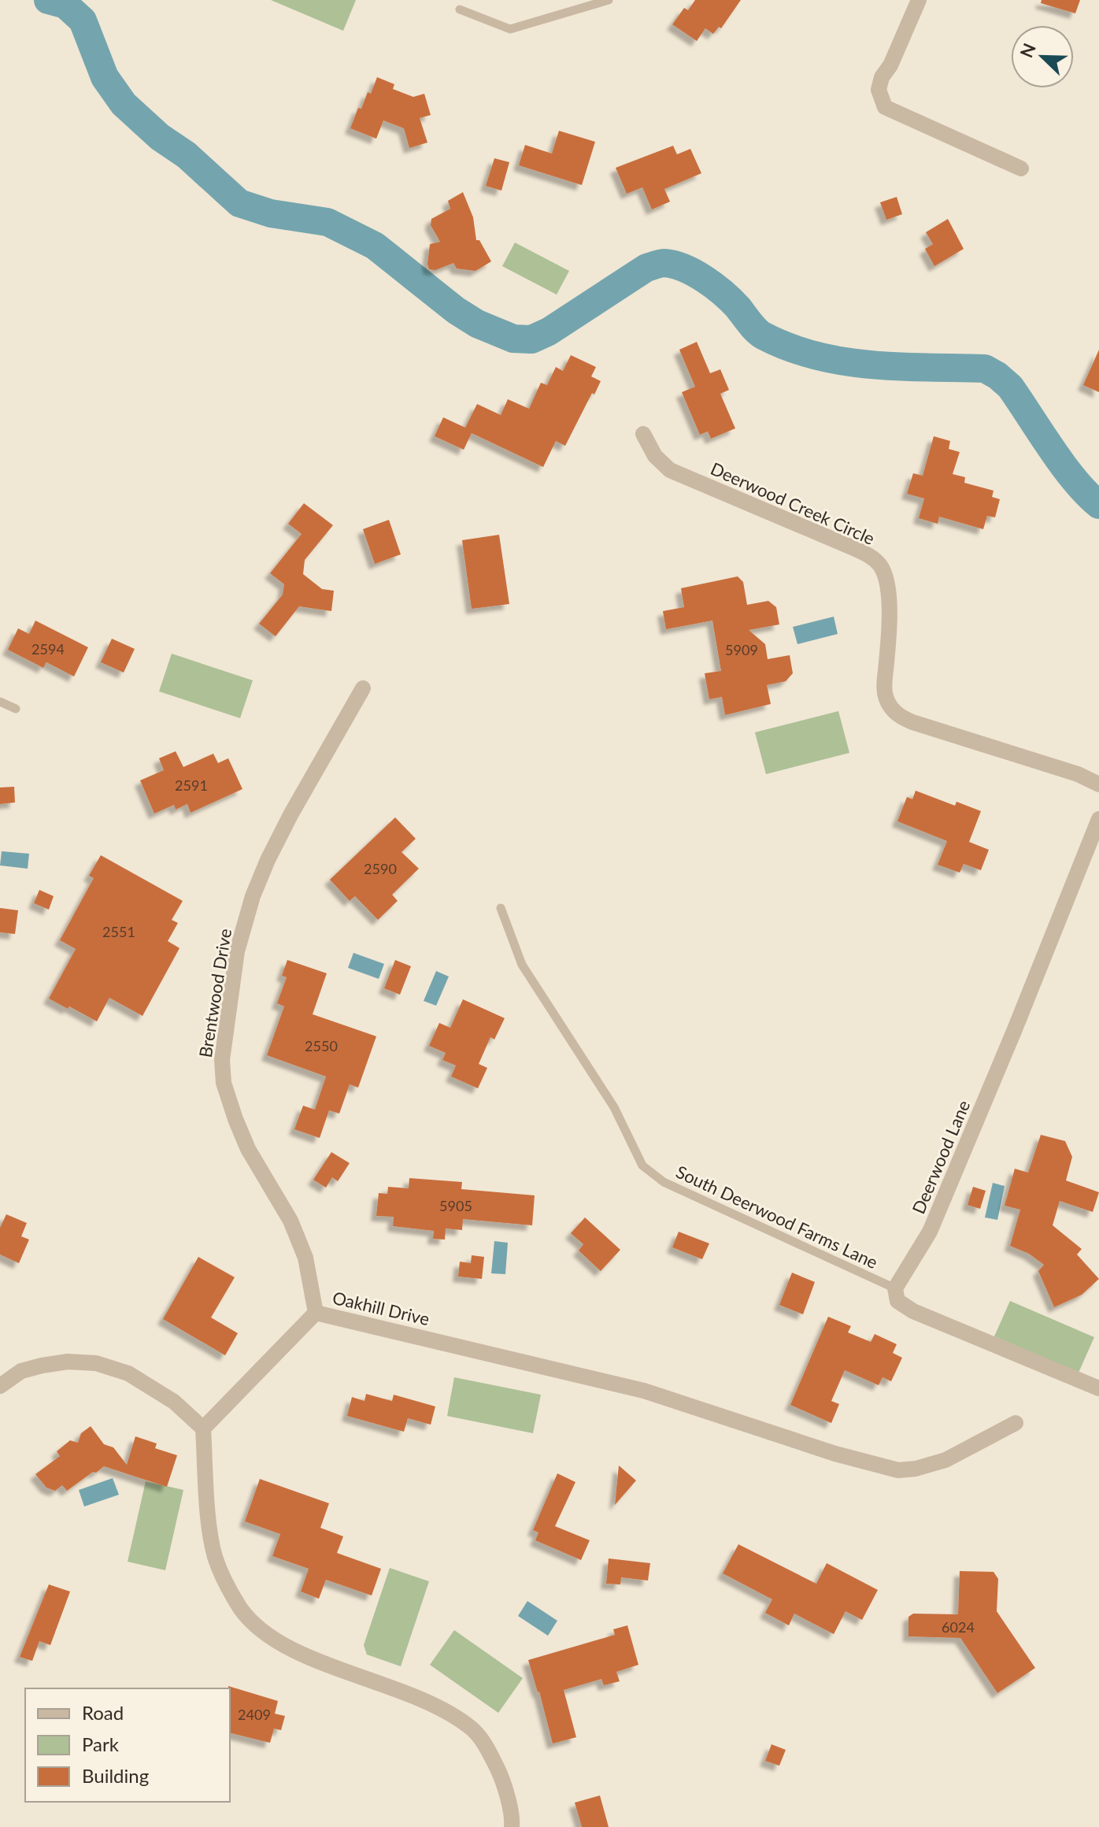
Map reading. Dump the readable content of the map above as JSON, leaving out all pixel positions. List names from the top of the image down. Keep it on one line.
{"streets":{"street":["Deerwood Creek Circle","Brentwood Drive","Deerwood Lane","Oakhill Drive"],"lane":["South Deerwood Farms Lane"]},"crossings":[["Brentwood Drive","Oakhill Drive"],["Deerwood Lane","South Deerwood Farms Lane"]],"house_numbers":["2594","5909","2591","2590","2551","2550","5905","6024","2409"],"legend":["Road","Park","Building"],"north":"top left"}
